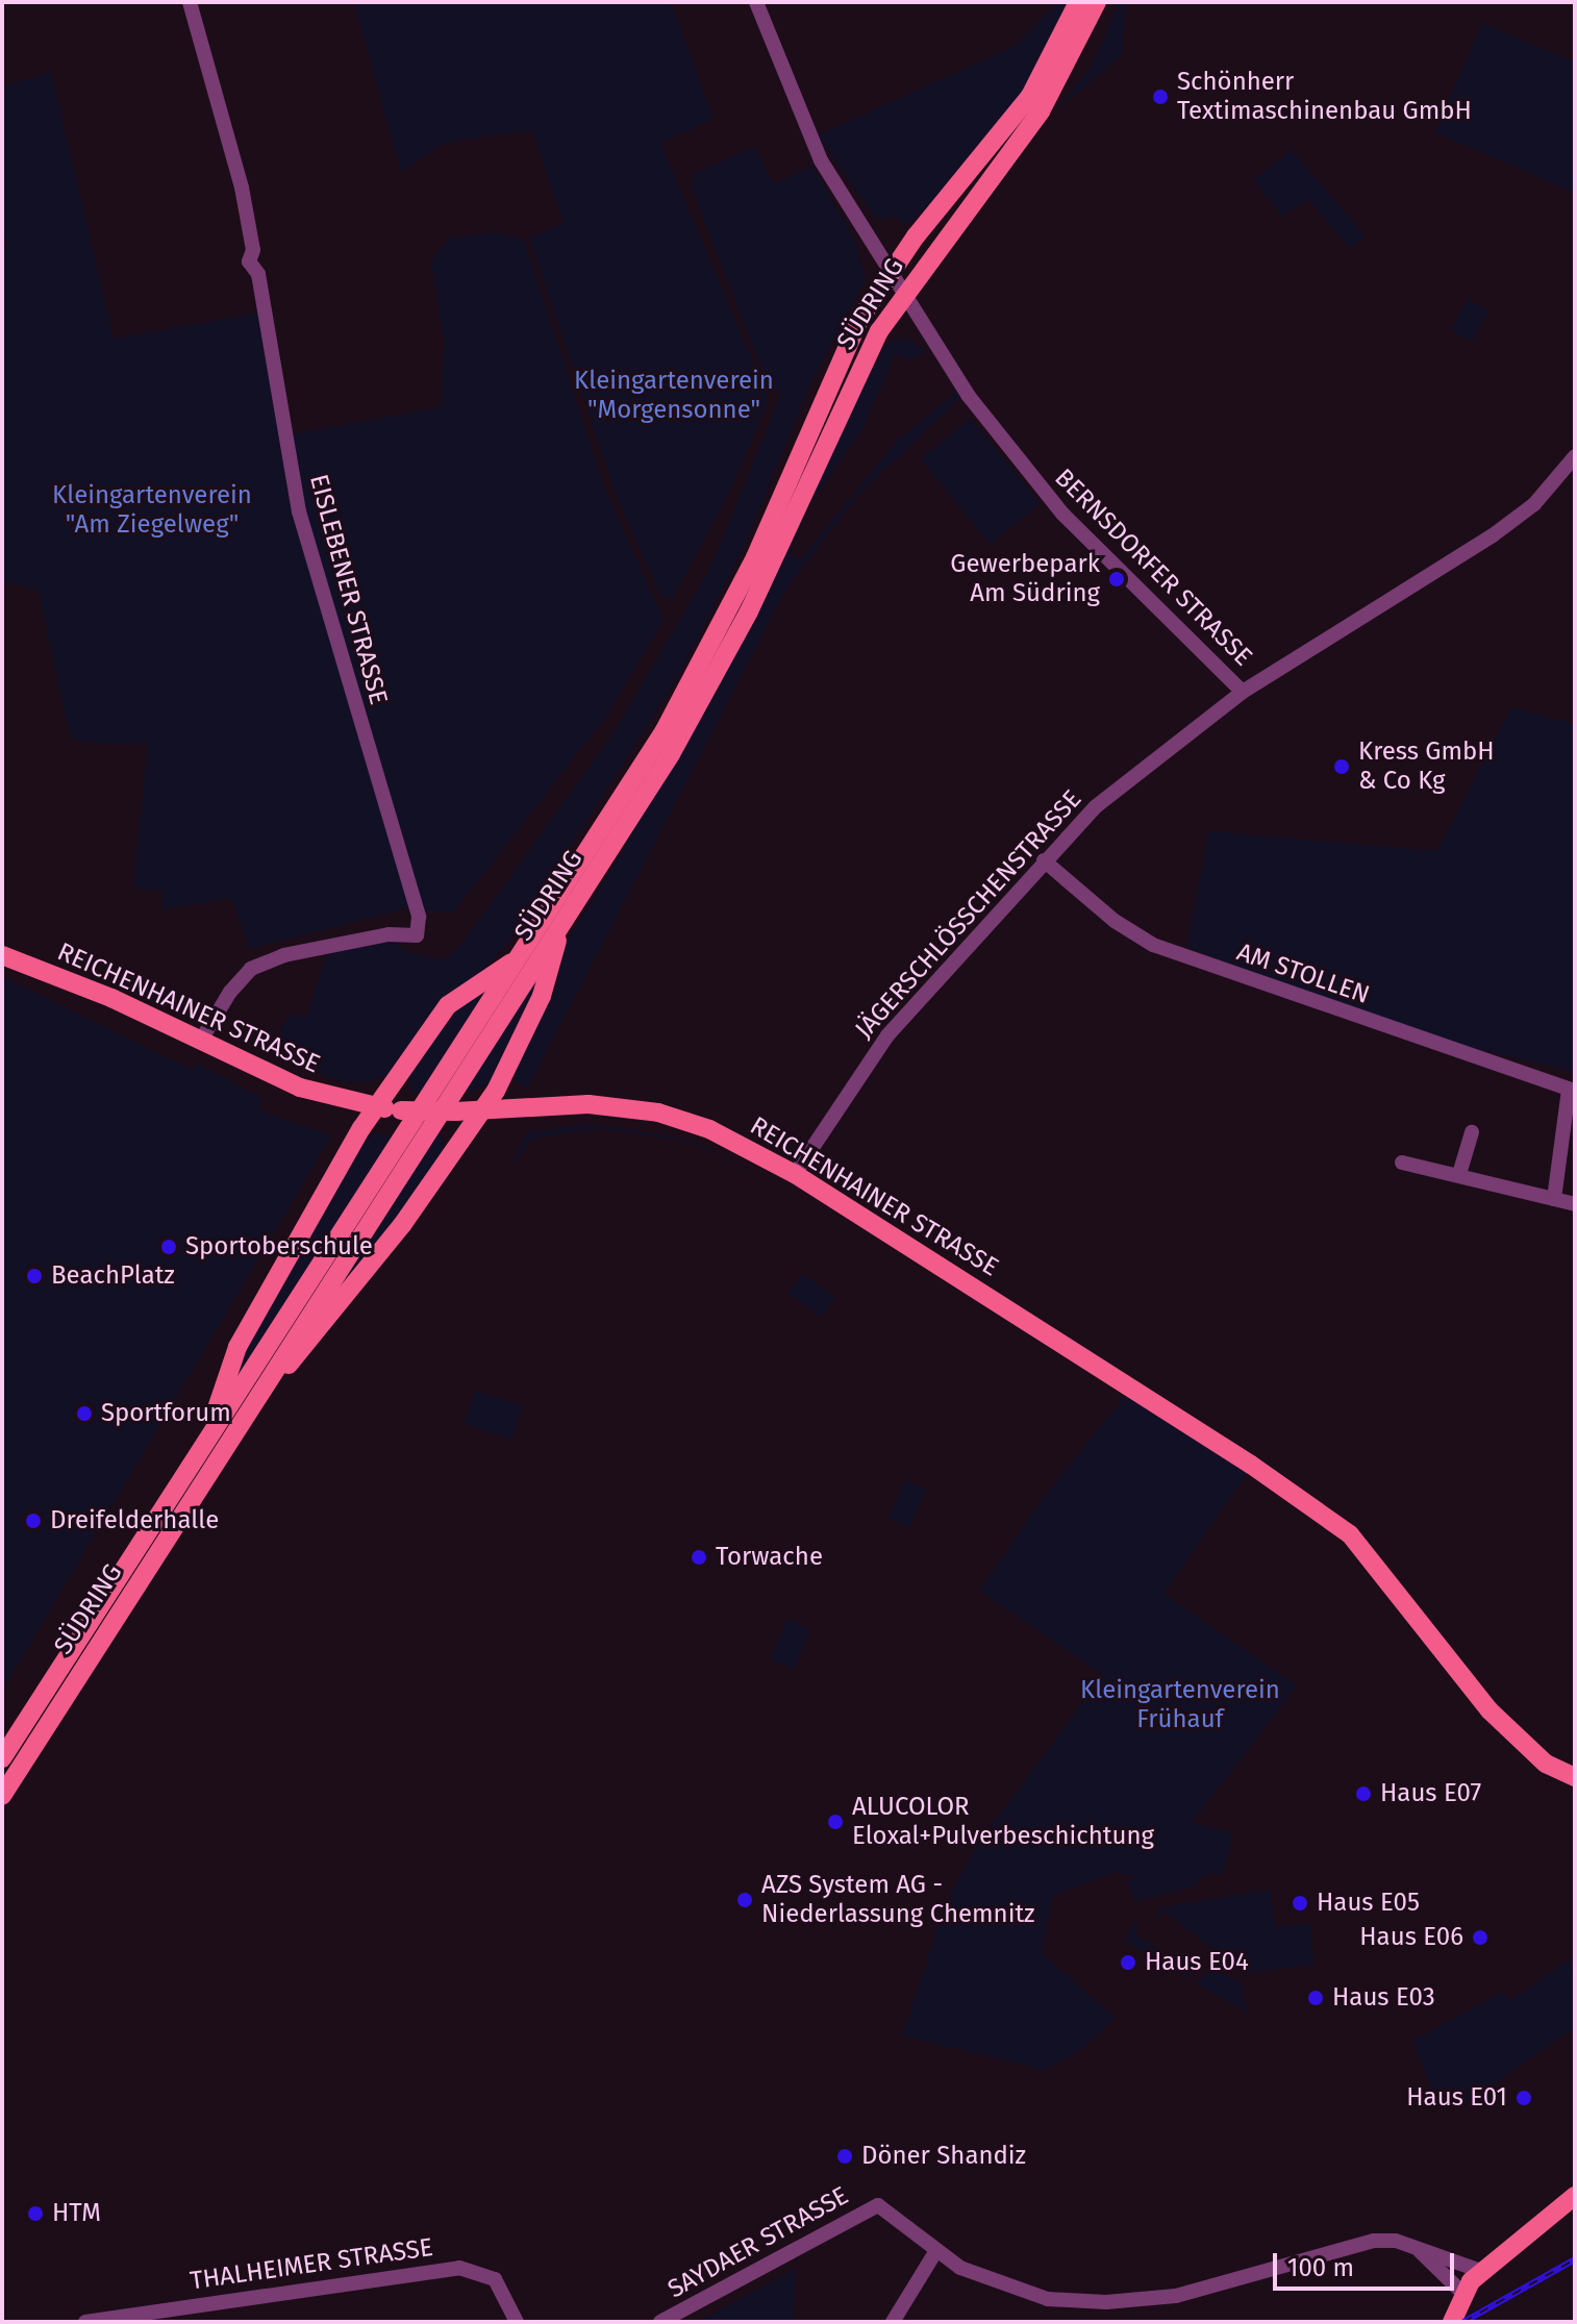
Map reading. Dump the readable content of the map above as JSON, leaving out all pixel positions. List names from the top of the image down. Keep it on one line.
{"streets":{"main road":["SÜDRING","REICHENHAINER STRASSE"],"street":["BERNSDORFER STRASSE","EISLEBENER STRASSE","JÄGERSCHLÖSSCHENSTRASSE","AM STOLLEN","SAYDAER STRASSE","THALHEIMER STRASSE"]},"crossings":[["SÜDRING","BERNSDORFER STRASSE"],["BERNSDORFER STRASSE","JÄGERSCHLÖSSCHENSTRASSE"],["EISLEBENER STRASSE","REICHENHAINER STRASSE"],["JÄGERSCHLÖSSCHENSTRASSE","AM STOLLEN"],["JÄGERSCHLÖSSCHENSTRASSE","REICHENHAINER STRASSE"]],"parks":["Kleingartenverein \"Morgensonne\"","Kleingartenverein \"Am Ziegelweg\"","Kleingartenverein Frühauf"],"places":["Schönherr Textimaschinenbau GmbH","Gewerbepark Am Südring","Kress GmbH & Co Kg","Sportoberschule","BeachPlatz","Sportforum","Dreifelderhalle","Torwache","Haus E07","ALUCOLOR Eloxal+Pulverbeschichtung","AZS System AG - Niederlassung Chemnitz","Haus E05","Haus E06","Haus E04","Haus E03","Haus E01","Döner Shandiz","HTM"],"scale_bar":"100 m"}
